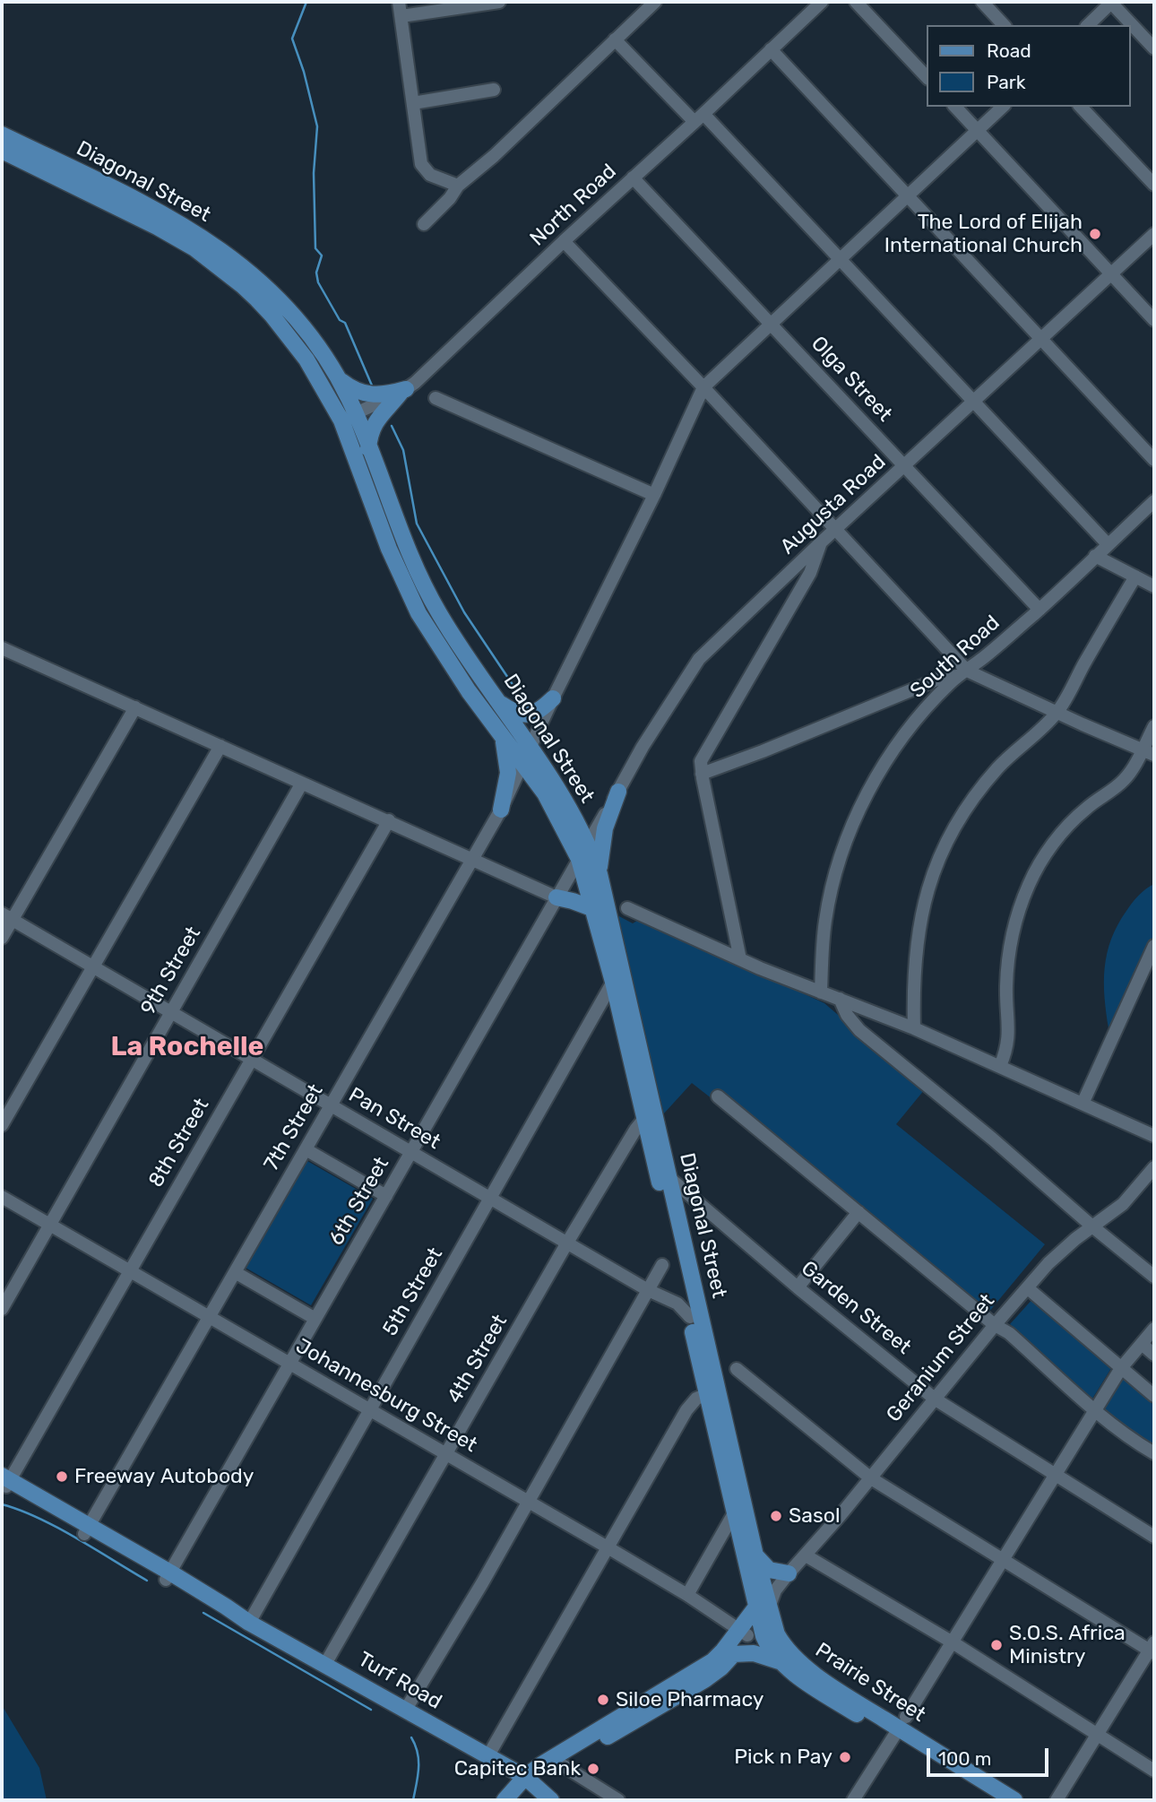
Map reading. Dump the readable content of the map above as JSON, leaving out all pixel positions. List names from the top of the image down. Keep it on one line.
{"streets":{"main road":["Diagonal Street","Geranium Street","Turf Road","Prairie Street"],"street":["North Road","Olga Street","Augusta Road","South Road","9th Street","Pan Street","7th Street","8th Street","6th Street","5th Street","Garden Street","4th Street","Johannesburg Street"]},"crossings":[["Diagonal Street","North Road"],["Diagonal Street","Augusta Road"],["Diagonal Street","Pan Street"],["Diagonal Street","7th Street"],["Diagonal Street","6th Street"],["Diagonal Street","5th Street"],["Diagonal Street","Garden Street"],["Diagonal Street","Geranium Street"],["Diagonal Street","4th Street"],["Diagonal Street","Prairie Street"],["North Road","Olga Street"],["Olga Street","Augusta Road"],["Olga Street","South Road"],["Augusta Road","6th Street"],["9th Street","Pan Street"],["9th Street","Johannesburg Street"],["Pan Street","7th Street"],["Pan Street","8th Street"],["Pan Street","6th Street"],["Pan Street","5th Street"],["Pan Street","4th Street"],["7th Street","Johannesburg Street"],["7th Street","Turf Road"],["8th Street","Johannesburg Street"],["8th Street","Turf Road"],["6th Street","Johannesburg Street"],["6th Street","Turf Road"],["5th Street","Johannesburg Street"],["5th Street","Turf Road"],["Garden Street","Geranium Street"],["Geranium Street","Johannesburg Street"],["Geranium Street","Turf Road"],["Geranium Street","Prairie Street"],["4th Street","Johannesburg Street"],["4th Street","Turf Road"]],"districts":["La Rochelle"],"places":["The Lord of Elijah International Church","Freeway Autobody","Sasol","S.O.S. Africa Ministry","Siloe Pharmacy","Pick n Pay","Capitec Bank"],"legend":["Road","Park"],"scale_bar":"100 m"}
